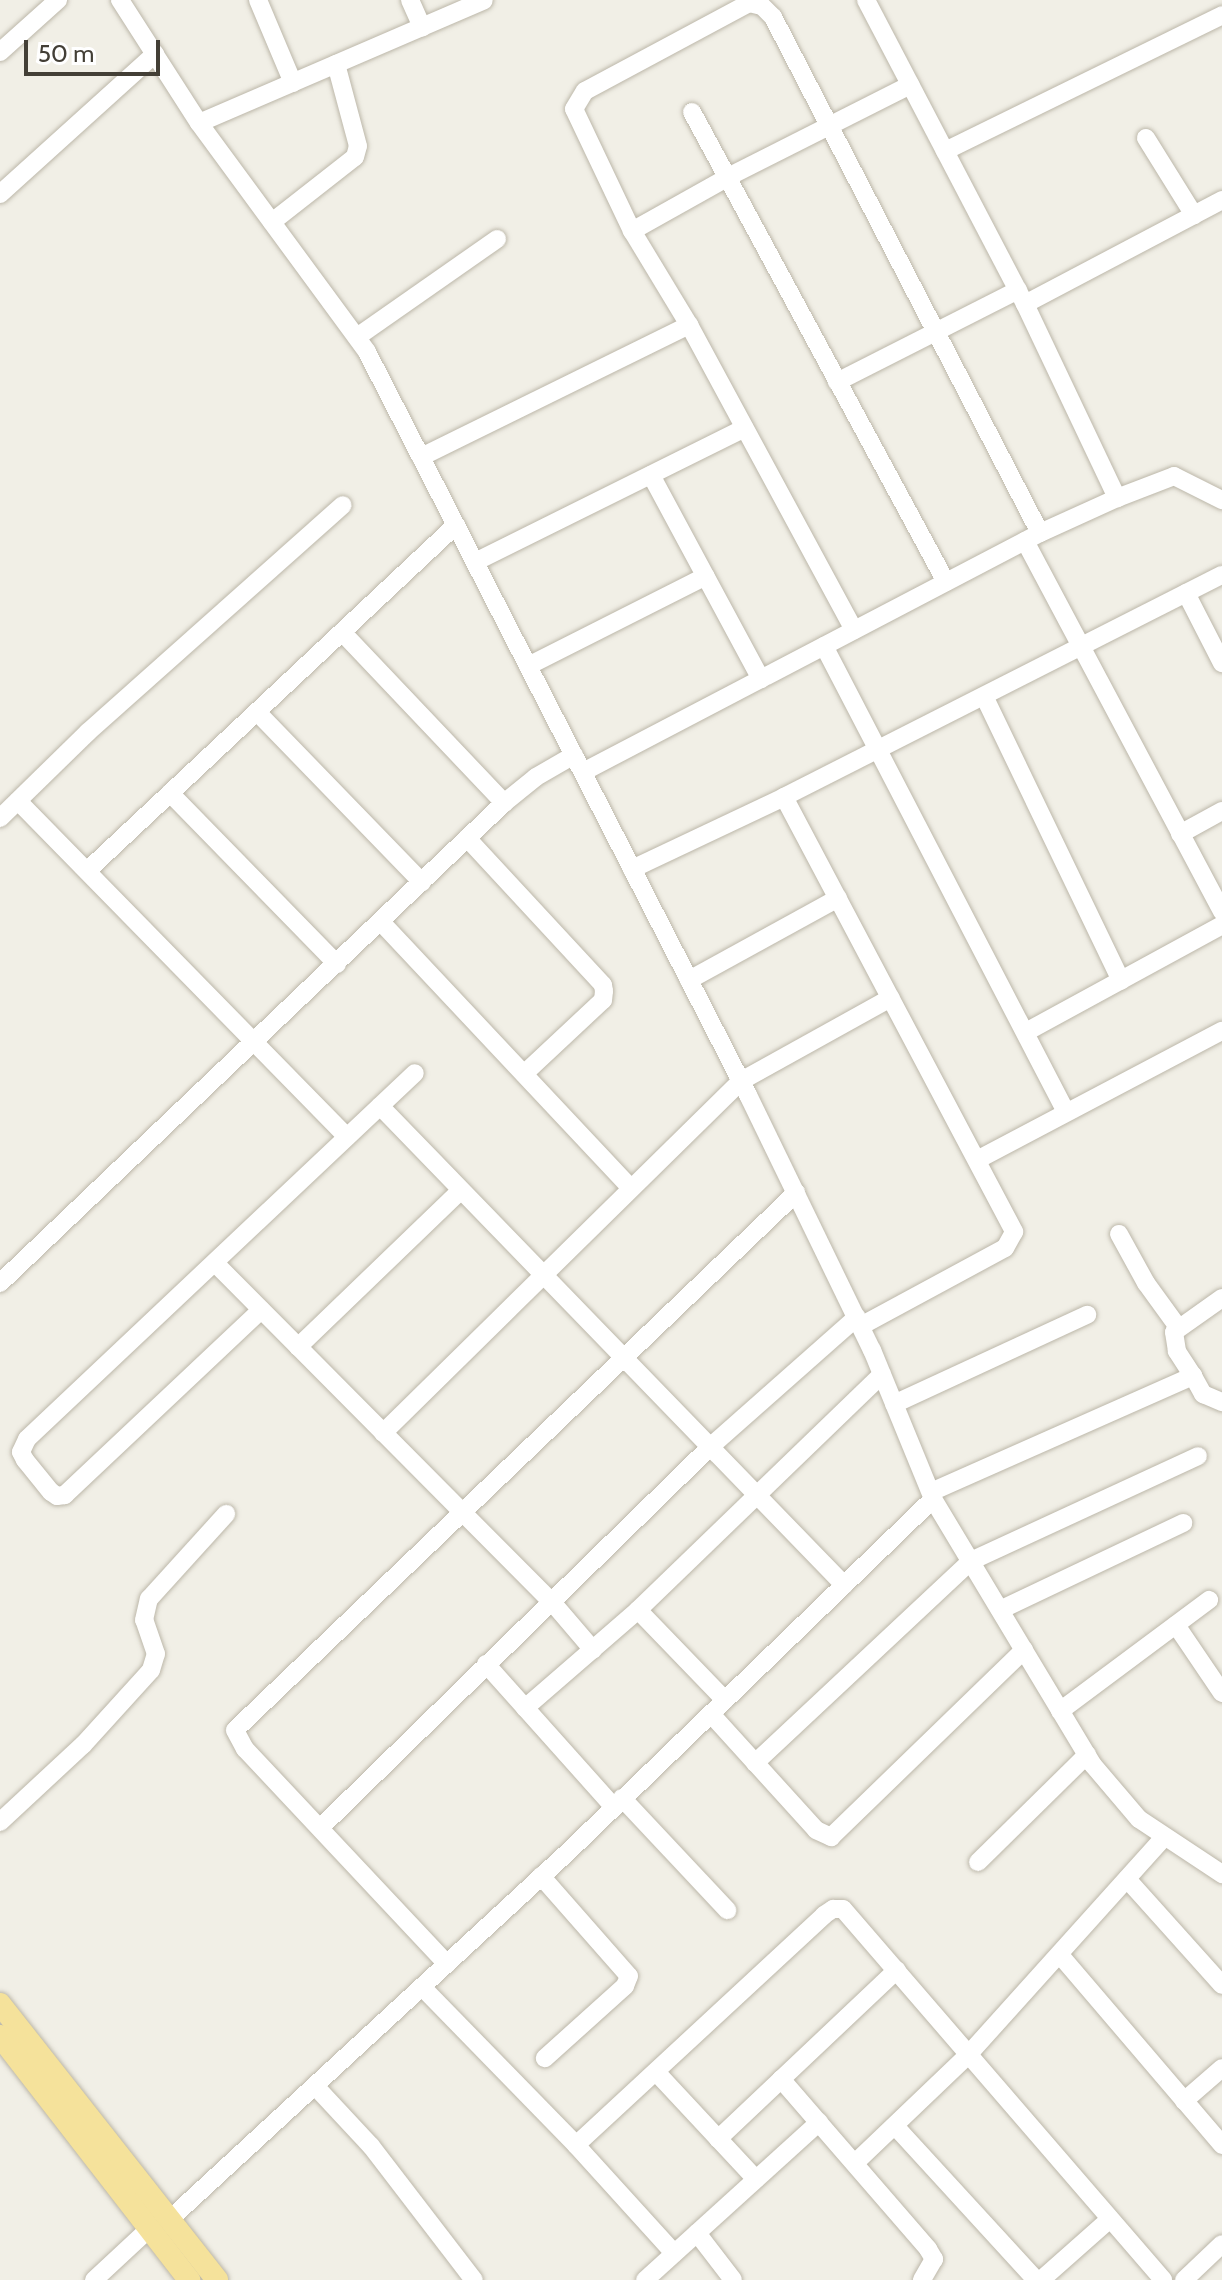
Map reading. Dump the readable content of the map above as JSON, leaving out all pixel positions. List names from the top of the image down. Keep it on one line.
{"scale_bar":"50 m"}
